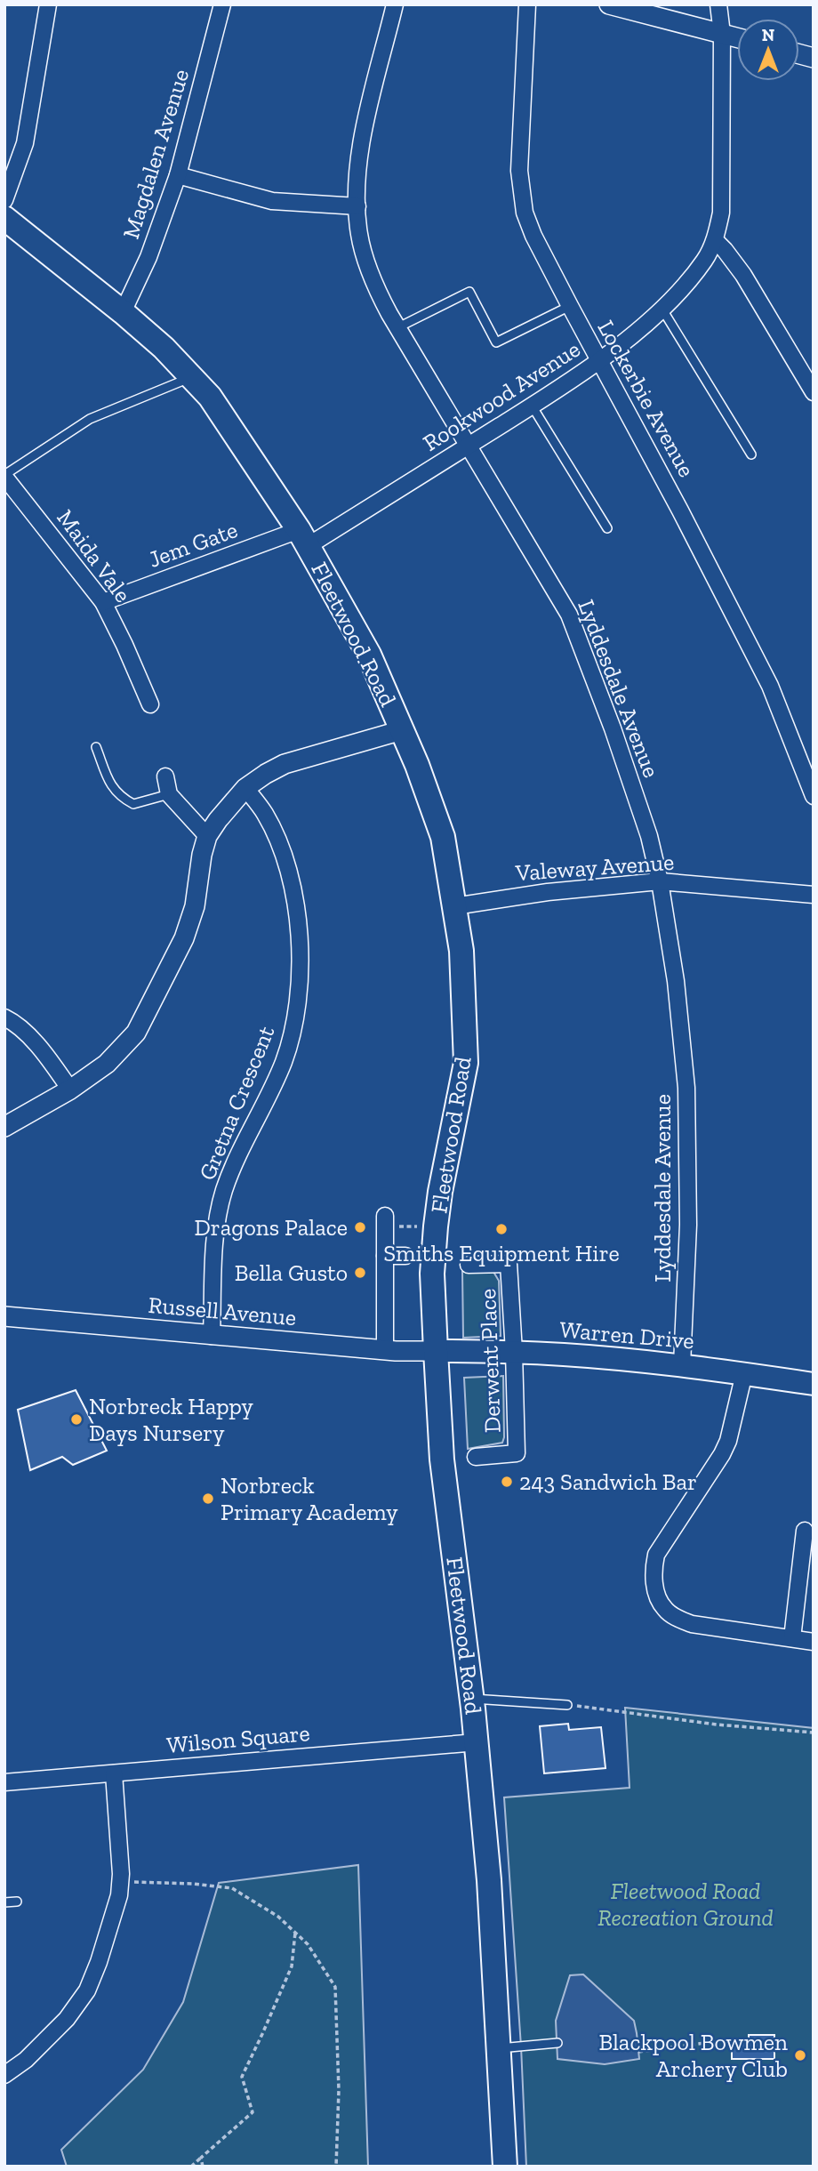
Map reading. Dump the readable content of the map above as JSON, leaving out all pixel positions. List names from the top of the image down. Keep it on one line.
{"streets":{"main road":["Fleetwood Road","Warren Drive"],"street":["Magdalen Avenue","Rookwood Avenue","Lockerbie Avenue","Jem Gate","Maida Vale","Lyddesdale Avenue","Valeway Avenue","Gretna Crescent","Russell Avenue","Derwent Place","Wilson Square"]},"crossings":[["Magdalen Avenue","Fleetwood Road"],["Rookwood Avenue","Lockerbie Avenue"],["Rookwood Avenue","Jem Gate"],["Rookwood Avenue","Fleetwood Road"],["Rookwood Avenue","Lyddesdale Avenue"],["Jem Gate","Maida Vale"],["Jem Gate","Fleetwood Road"],["Fleetwood Road","Valeway Avenue"],["Fleetwood Road","Russell Avenue"],["Fleetwood Road","Warren Drive"],["Fleetwood Road","Wilson Square"],["Lyddesdale Avenue","Valeway Avenue"],["Lyddesdale Avenue","Warren Drive"],["Gretna Crescent","Russell Avenue"],["Russell Avenue","Warren Drive"],["Warren Drive","Derwent Place"]],"parks":["Fleetwood Road Recreation Ground"],"places":["Dragons Palace","Smiths Equipment Hire","Bella Gusto","Norbreck Happy Days Nursery","243 Sandwich Bar","Norbreck Primary Academy","Blackpool Bowmen Archery Club"],"north":"top"}
